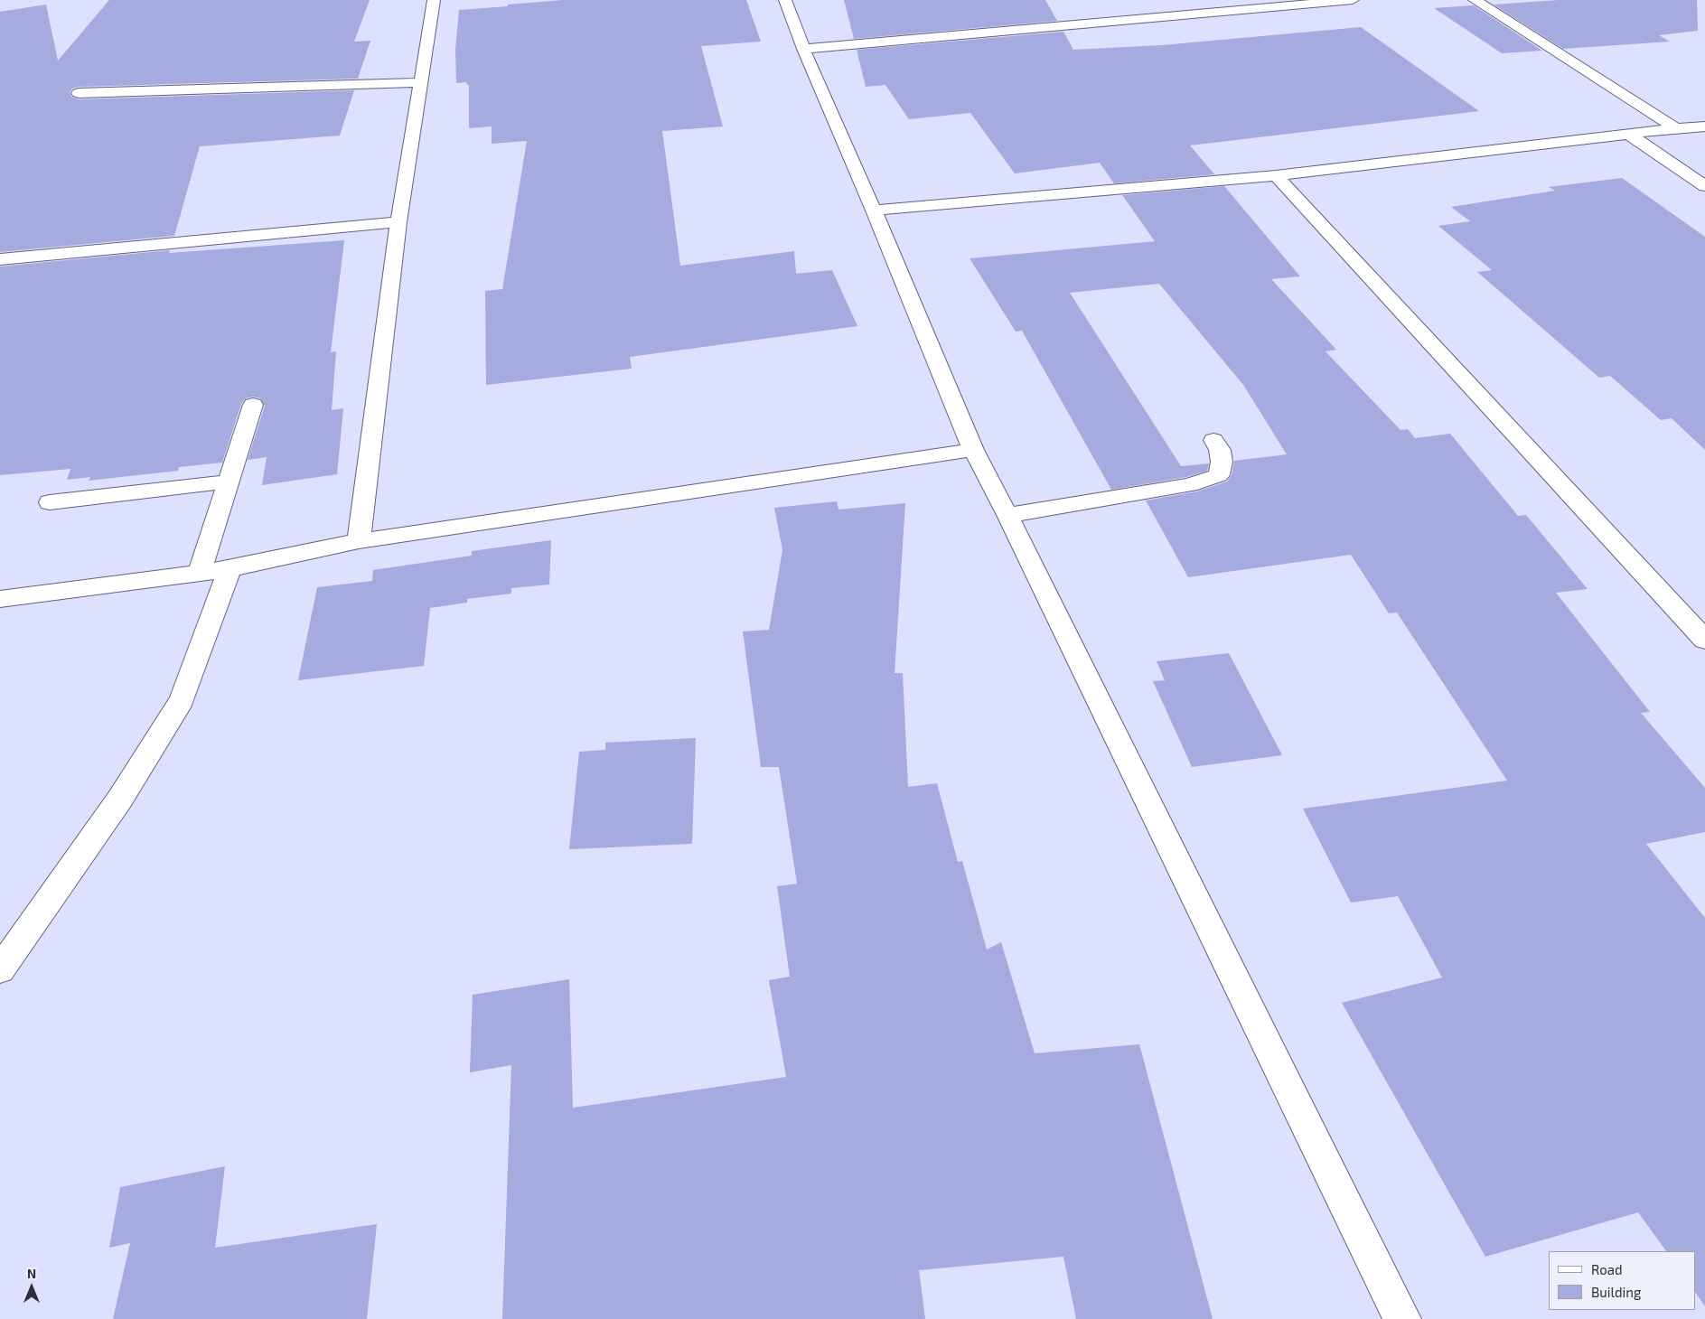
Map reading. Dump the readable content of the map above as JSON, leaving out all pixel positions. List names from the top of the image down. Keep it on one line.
{"legend":["Road","Building"],"north":"top"}
